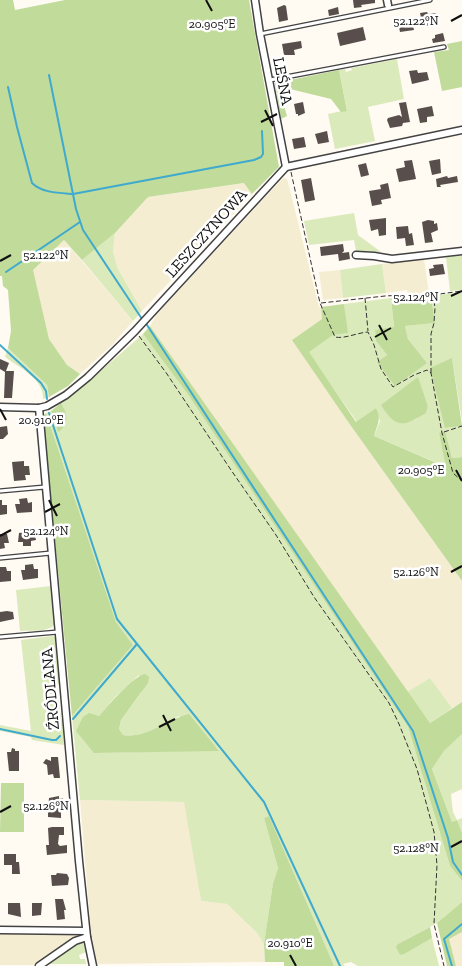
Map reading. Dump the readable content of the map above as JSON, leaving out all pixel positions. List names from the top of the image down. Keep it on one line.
{"streets":{"street":["LEŚNA","LESZCZYNOWA","ŹRÓDLANA"]},"crossings":[["LEŚNA","LESZCZYNOWA"],["LESZCZYNOWA","ŹRÓDLANA"]],"coordinates":["52.122°N","20.905°E","52.124°N","20.910°E","52.126°N","52.128°N"]}
